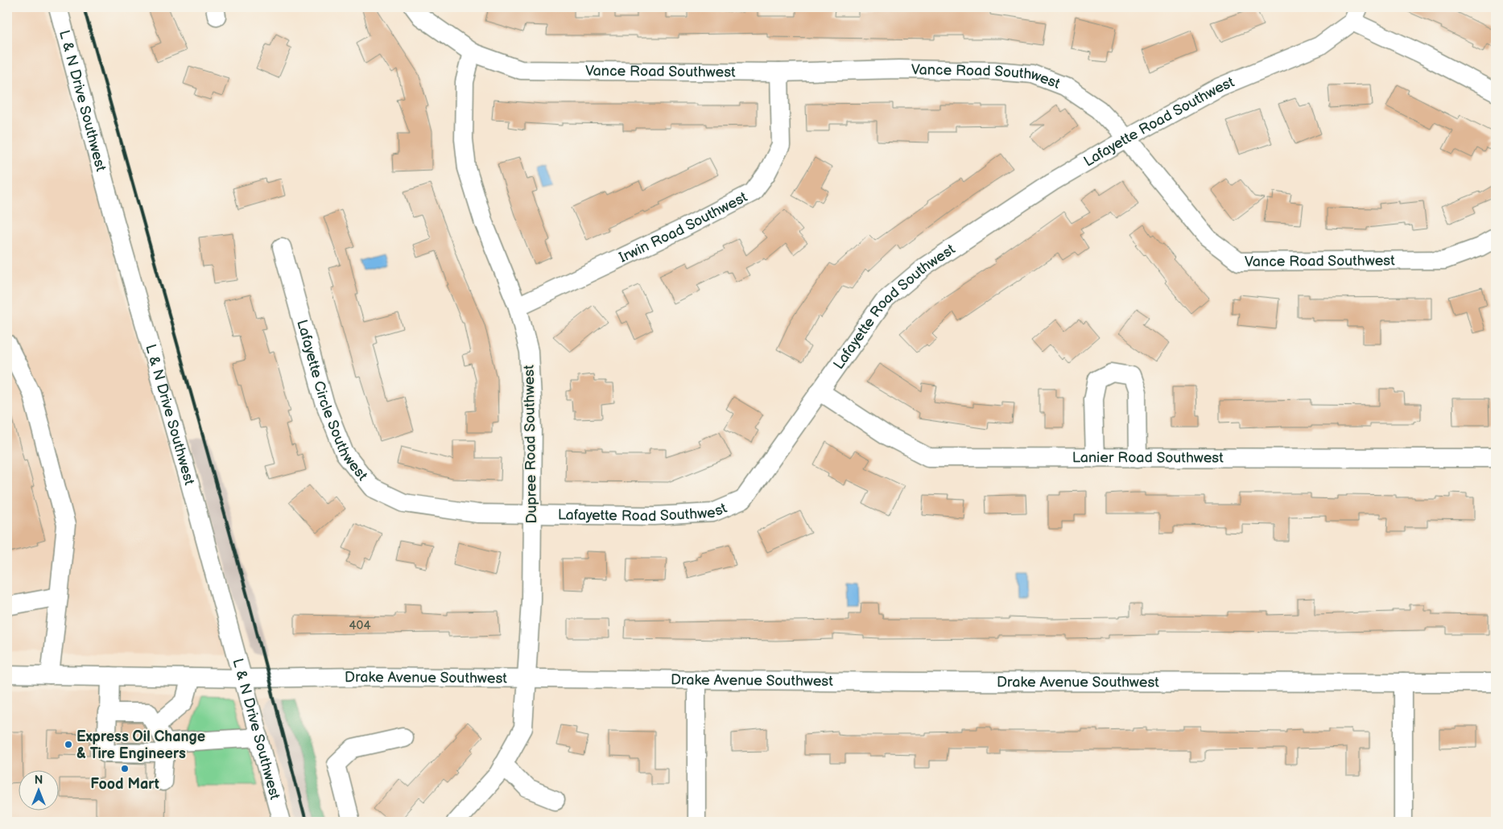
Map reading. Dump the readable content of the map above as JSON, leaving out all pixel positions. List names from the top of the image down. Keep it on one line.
{"streets":{"street":["Vance Road Southwest","L & N Drive Southwest","Lafayette Road Southwest","Irwin Road Southwest","Lafayette Circle Southwest","Dupree Road Southwest","Lanier Road Southwest","Drake Avenue Southwest"]},"crossings":[["Vance Road Southwest","Lafayette Road Southwest"],["Vance Road Southwest","Irwin Road Southwest"],["Vance Road Southwest","Dupree Road Southwest"],["L & N Drive Southwest","Drake Avenue Southwest"],["Lafayette Road Southwest","Lafayette Circle Southwest"],["Lafayette Road Southwest","Dupree Road Southwest"],["Lafayette Road Southwest","Lanier Road Southwest"],["Irwin Road Southwest","Dupree Road Southwest"],["Dupree Road Southwest","Drake Avenue Southwest"]],"places":["Express Oil Change & Tire Engineers","Food Mart"],"house_numbers":["404"],"north":"top"}
